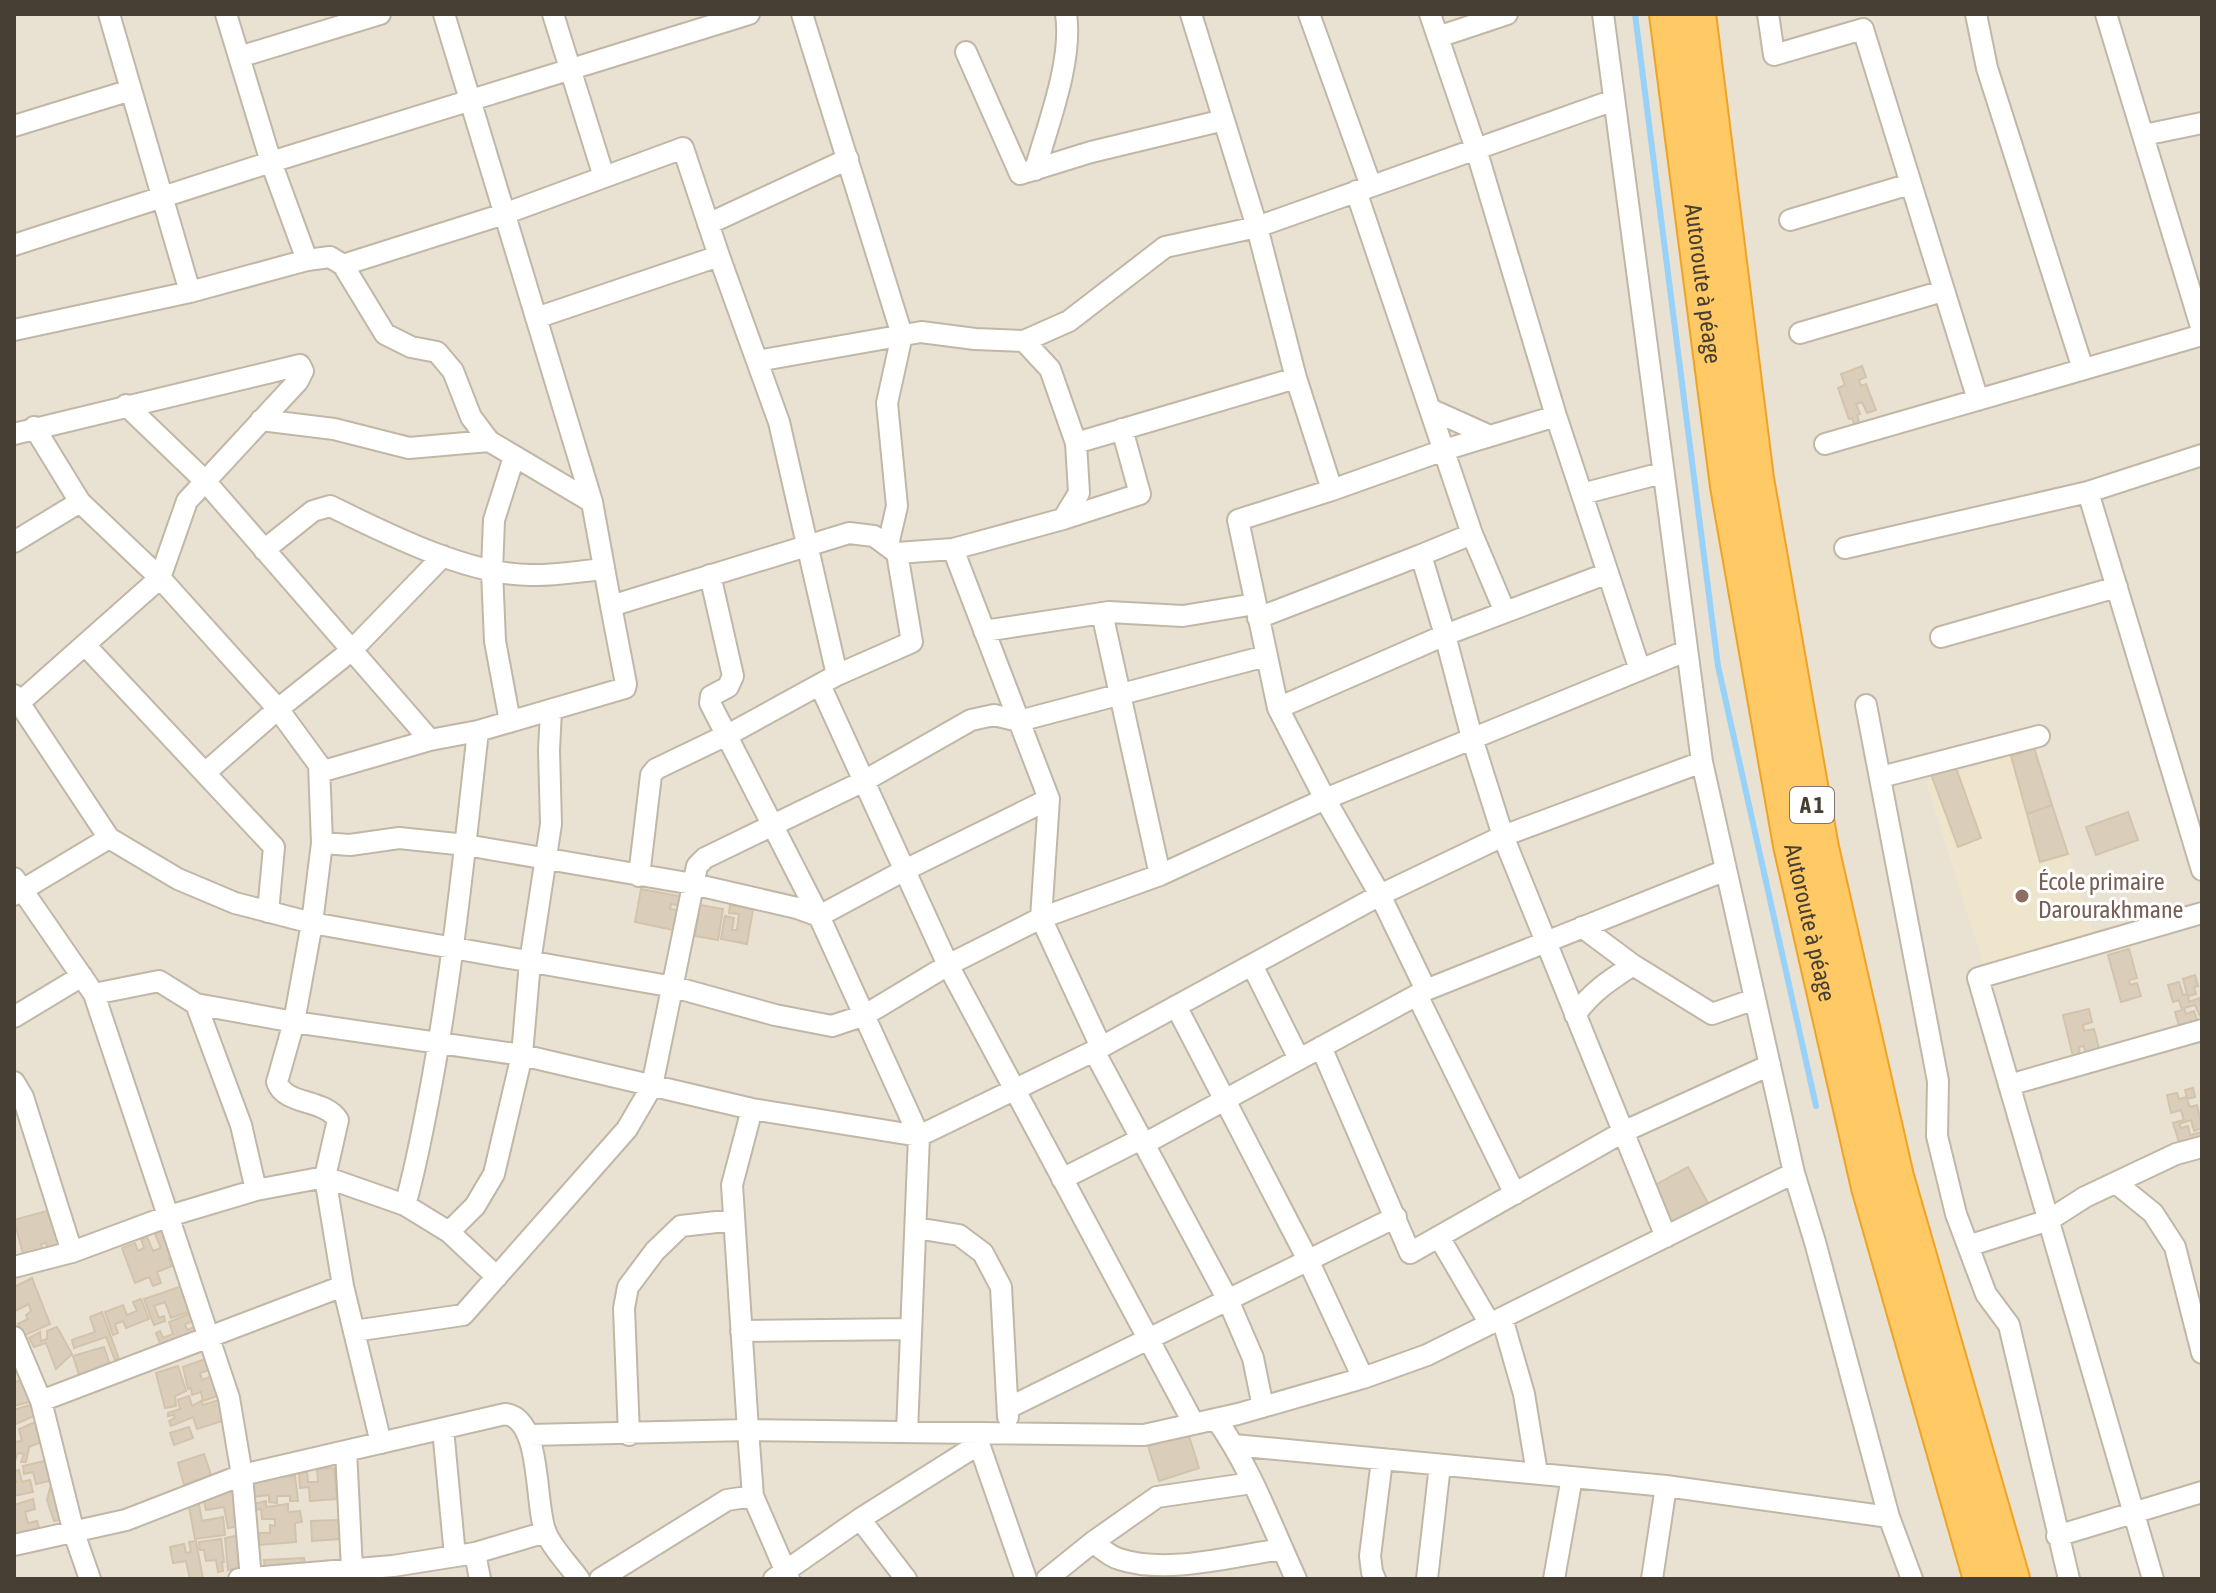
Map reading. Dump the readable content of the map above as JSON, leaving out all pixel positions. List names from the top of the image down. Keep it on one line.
{"streets":{"highway":["Autoroute à péage","A 1"]},"places":["École primaire Darourakhmane"]}
